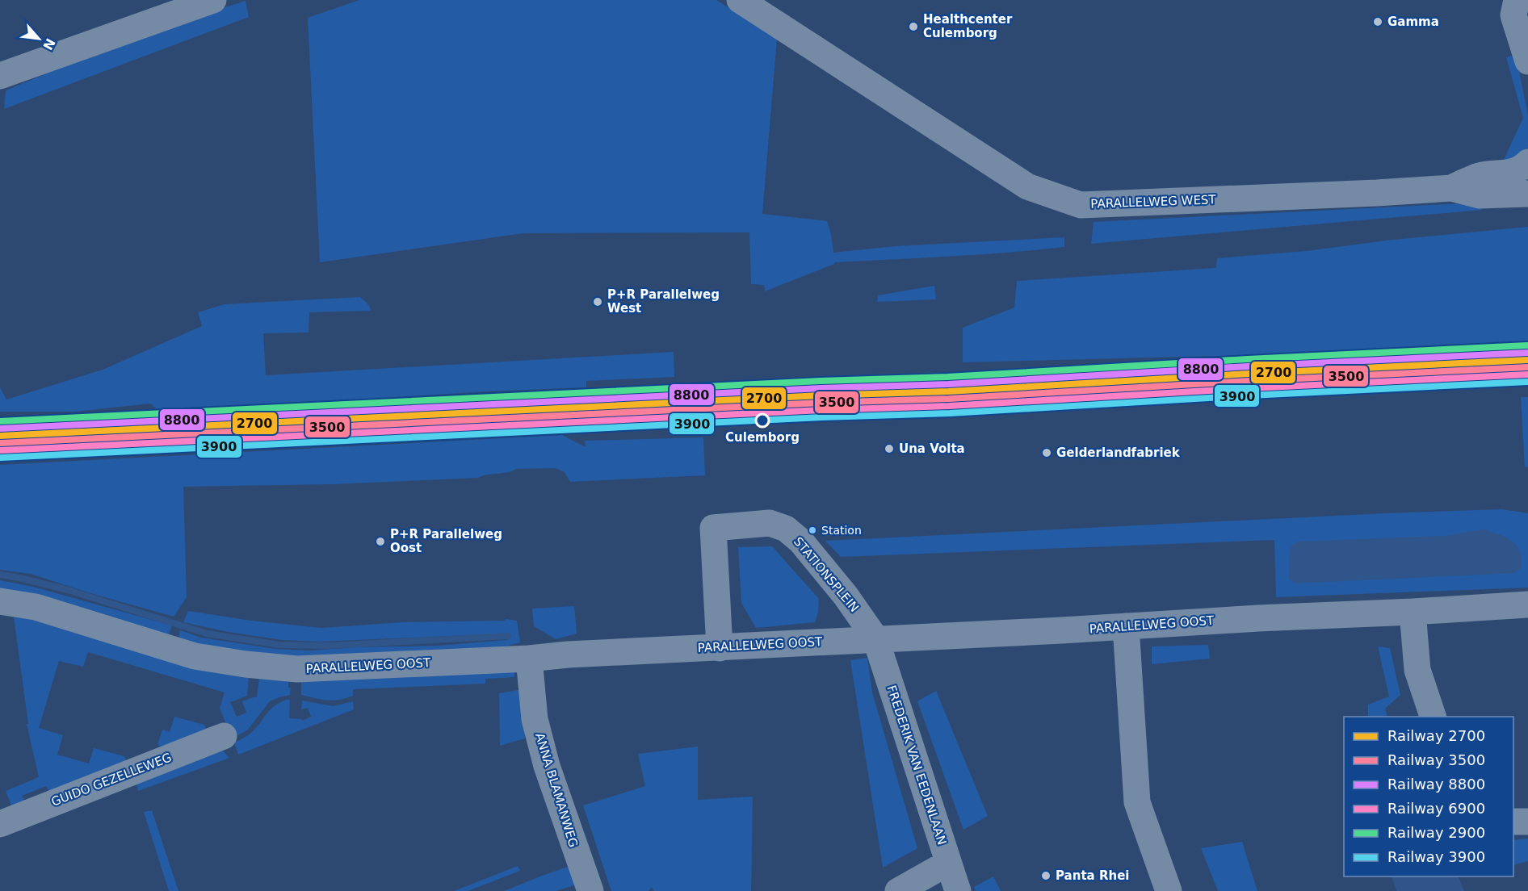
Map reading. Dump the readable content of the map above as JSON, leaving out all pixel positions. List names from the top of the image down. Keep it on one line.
{"streets":{"street":["PARALLELWEG WEST","STATIONSPLEIN","PARALLELWEG OOST","FREDERIK VAN EEDENLAAN","GUIDO GEZELLEWEG","ANNA BLAMANWEG"]},"crossings":[["STATIONSPLEIN","PARALLELWEG OOST"],["STATIONSPLEIN","FREDERIK VAN EEDENLAAN"],["PARALLELWEG OOST","FREDERIK VAN EEDENLAAN"],["PARALLELWEG OOST","ANNA BLAMANWEG"]],"places":["Gamma","Healthcenter Culemborg","P+R Parallelweg West","Culemborg","Una Volta","Gelderlandfabriek","Station","P+R Parallelweg Oost","Panta Rhei"],"lines":["rail line 2900","rail line 8800","rail line 2700","rail line 3500","rail line 6900","rail line 3900"],"legend":["Railway 2700","Railway 3500","Railway 8800","Railway 6900","Railway 2900","Railway 3900"],"north":"bottom right"}
